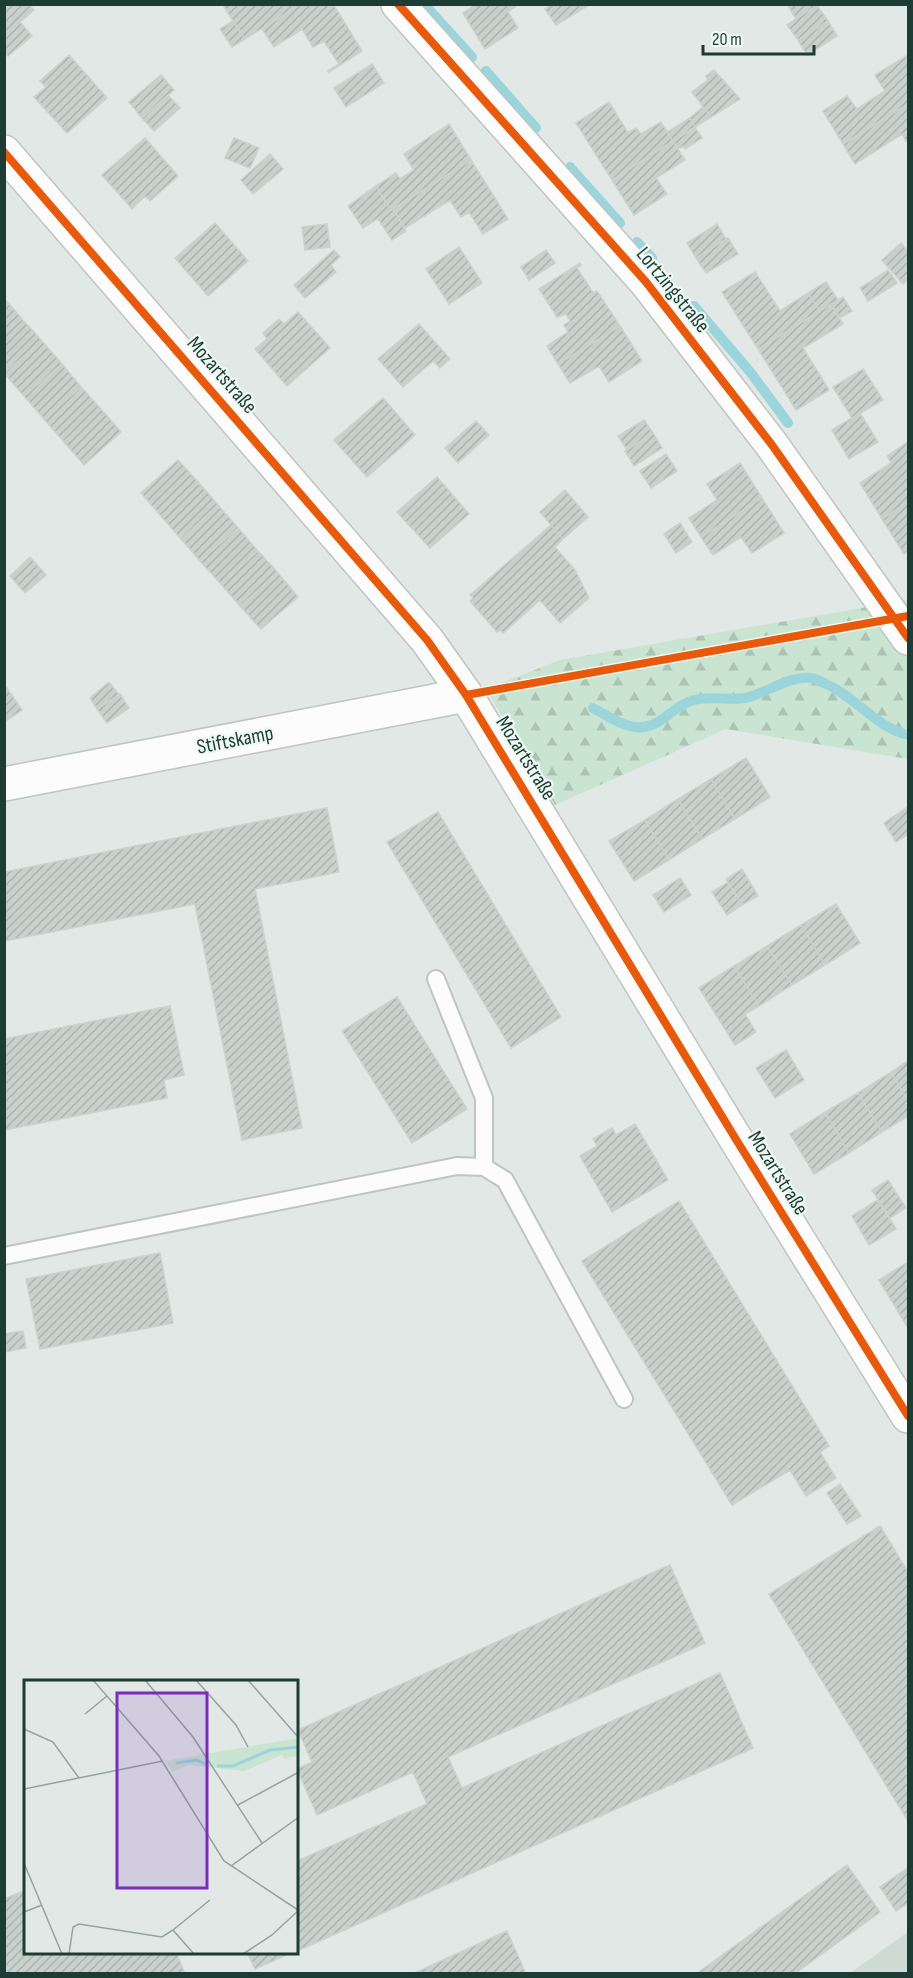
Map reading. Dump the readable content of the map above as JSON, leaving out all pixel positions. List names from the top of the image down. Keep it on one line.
{"streets":{"street":["Lortzingstraße","Mozartstraße","Stiftskamp"]},"crossings":[["Mozartstraße","Stiftskamp"]],"scale_bar":"20 m"}
